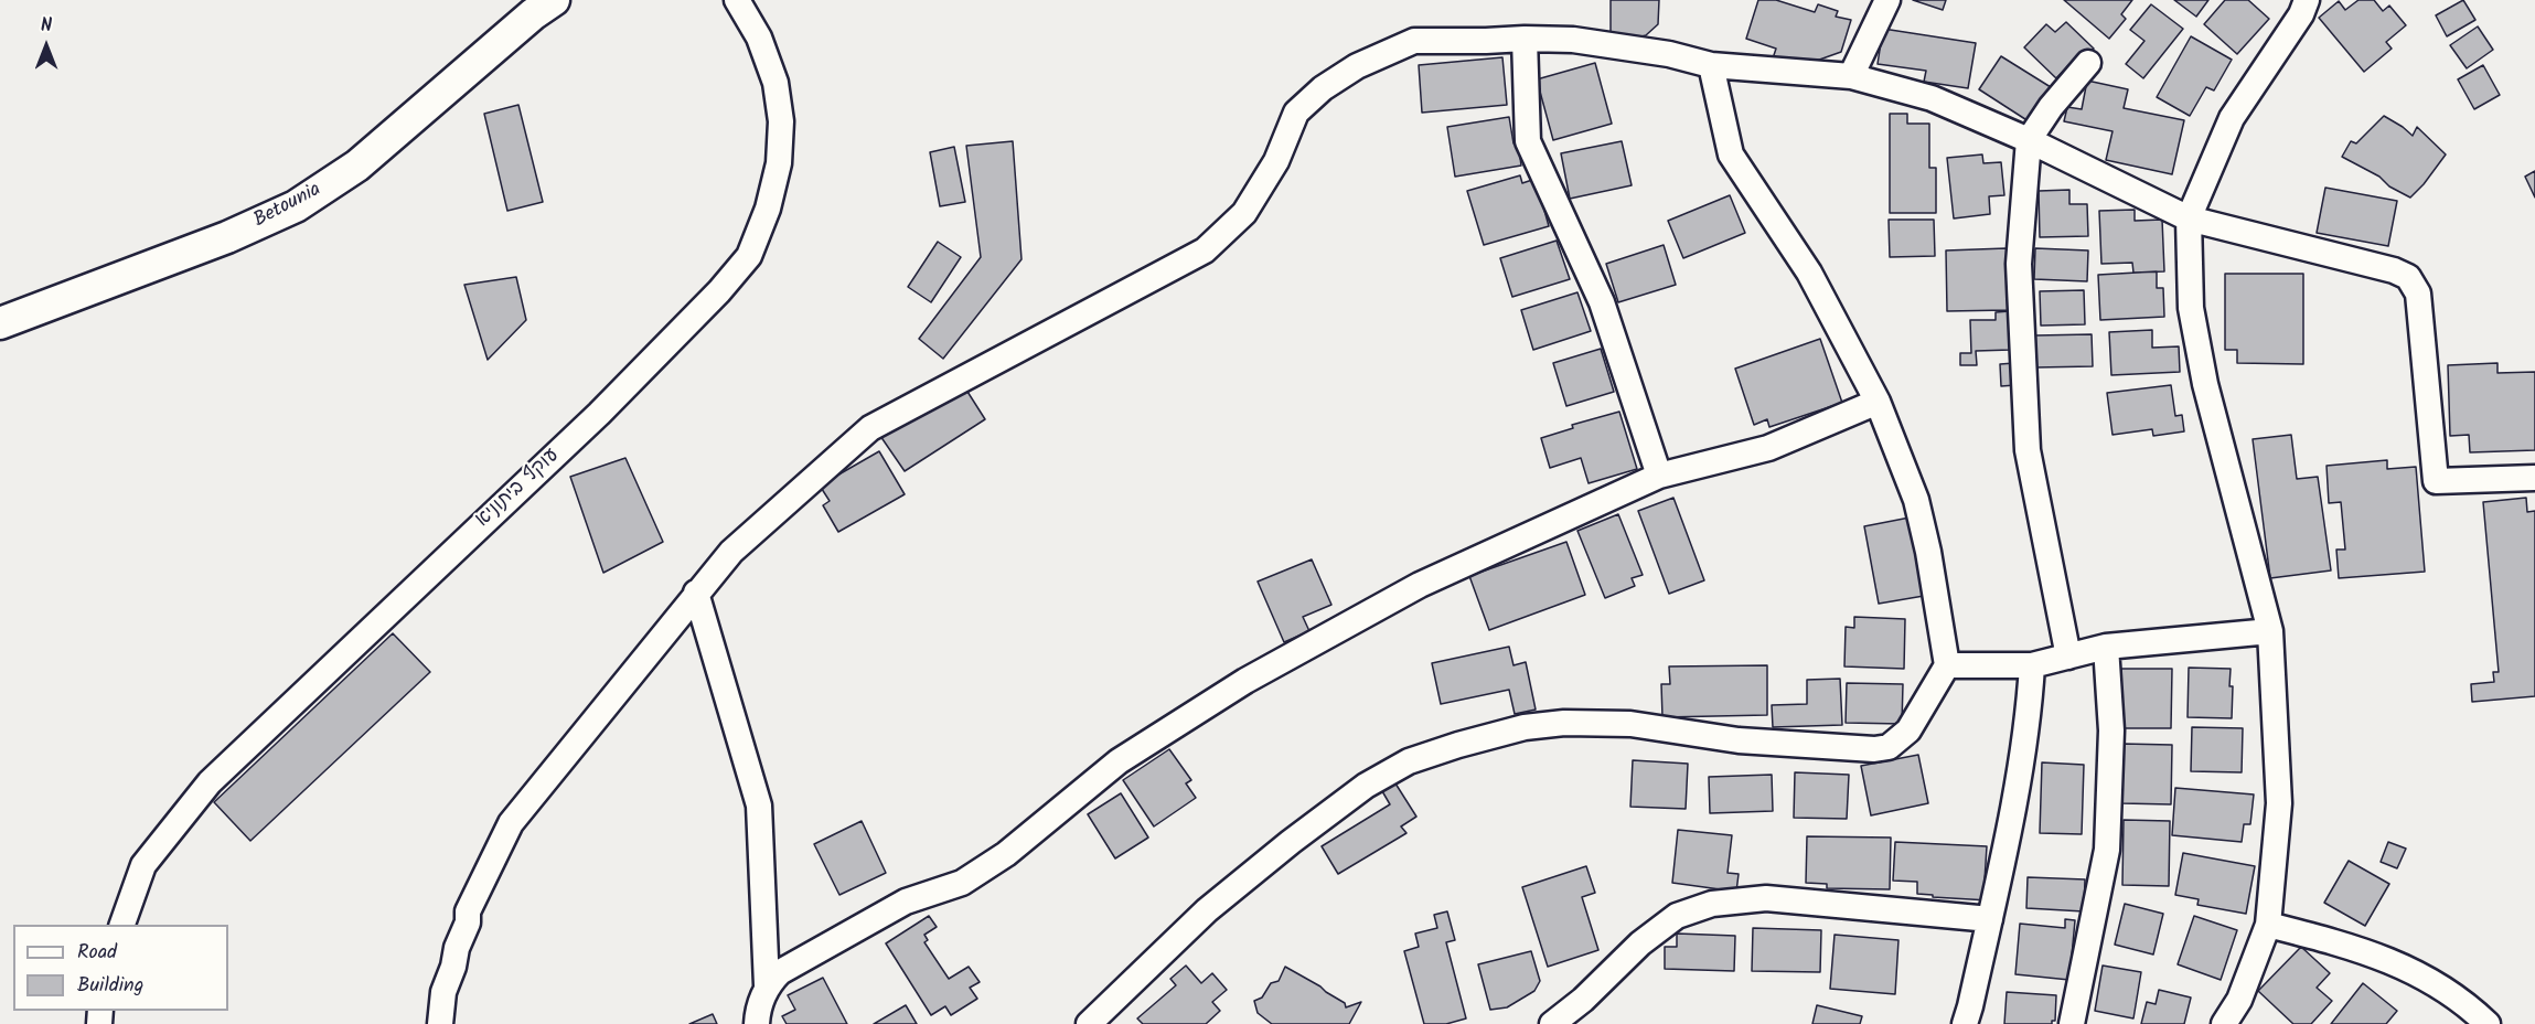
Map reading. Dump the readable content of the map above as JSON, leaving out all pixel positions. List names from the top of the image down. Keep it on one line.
{"streets":{"main road":["Betounia"],"street":["עוקף ביתוניא"]},"legend":["Road","Building"],"north":"top"}
